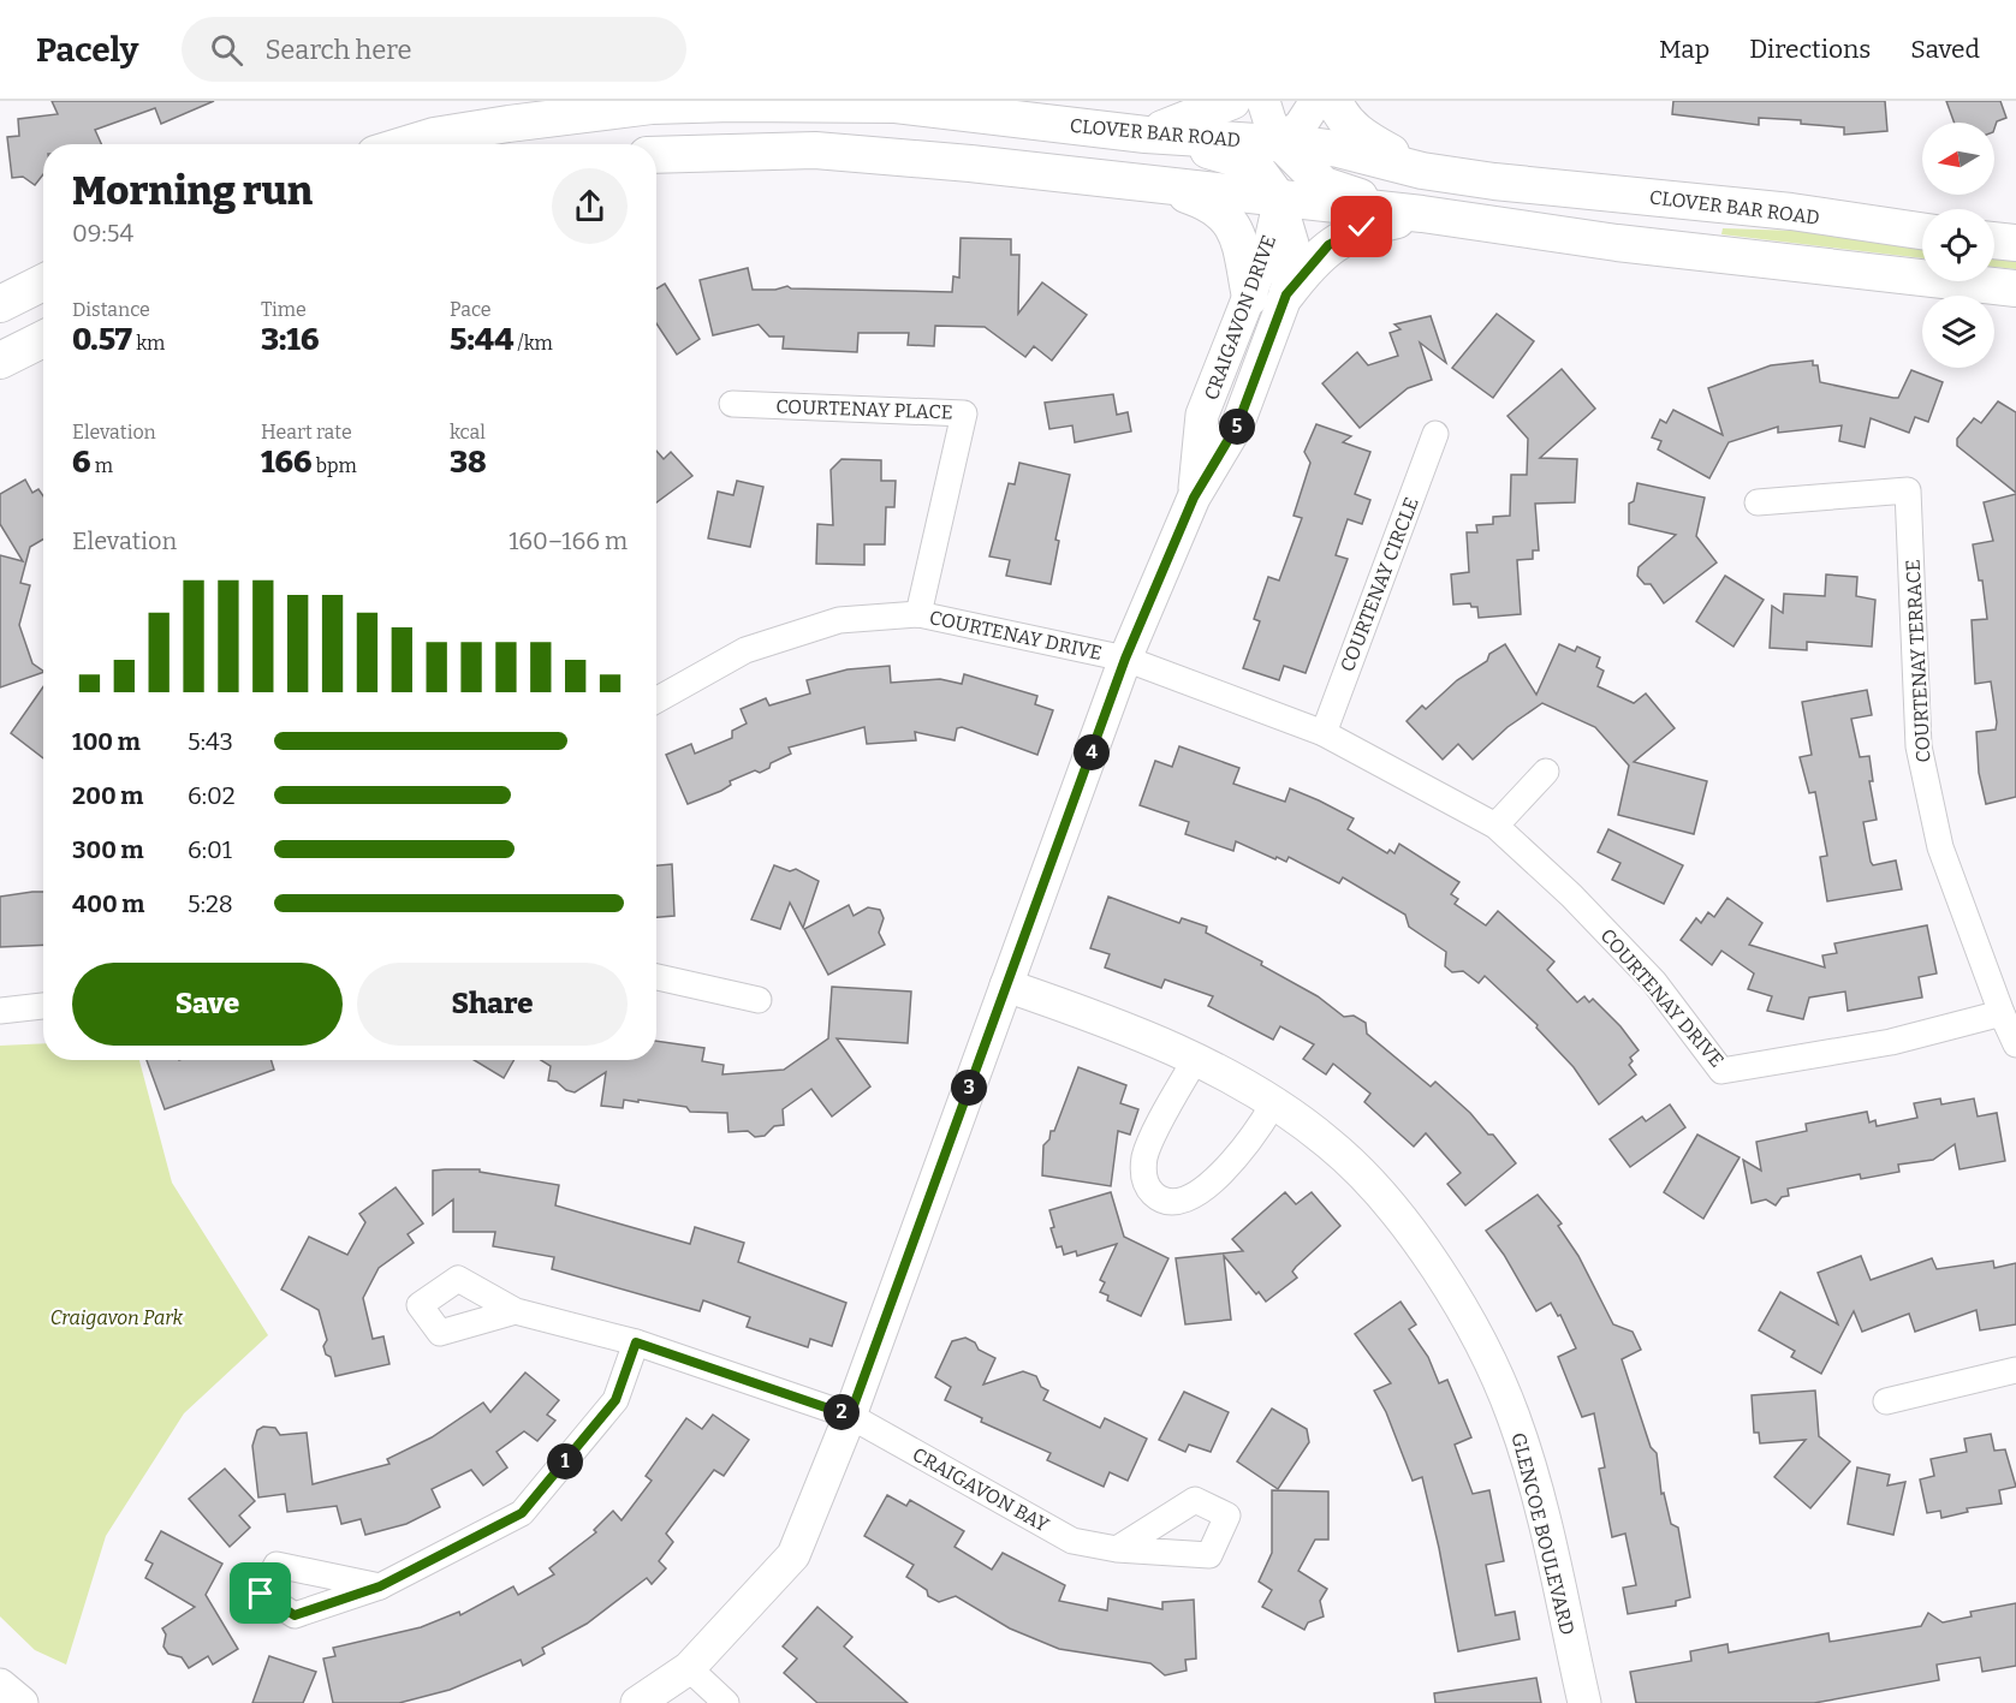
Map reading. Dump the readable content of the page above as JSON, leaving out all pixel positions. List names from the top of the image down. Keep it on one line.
{"streets":{"main road":["CLOVER BAR ROAD"],"street":["CRAIGAVON DRIVE","COURTENAY PLACE","COURTENAY CIRCLE","COURTENAY DRIVE","COURTENAY TERRACE","CRAIGAVON BAY","GLENCOE BOULEVARD"]},"crossings":[["CRAIGAVON DRIVE","COURTENAY DRIVE"],["CRAIGAVON DRIVE","CRAIGAVON BAY"],["CRAIGAVON DRIVE","GLENCOE BOULEVARD"],["COURTENAY PLACE","COURTENAY DRIVE"],["COURTENAY CIRCLE","COURTENAY DRIVE"],["COURTENAY DRIVE","COURTENAY TERRACE"]],"parks":["Craigavon Park"],"north":"left","page":{"header":"Pacely","search":"Search here","nav":["Map","Directions","Saved"],"heading":["Morning run","09:54"],"stats":[["Distance","0.57 km"],["Time","3:16"],["Pace","5:44 /km"],["Elevation","6 m"],["Heart rate","166 bpm"],["kcal","38"]],"pins":["5","4","3","2","1"],"chart":["Elevation","160–166 m"],"list":[{"name":"100 m","note":"5:43"},{"name":"200 m","note":"6:02"},{"name":"300 m","note":"6:01"},{"name":"400 m","note":"5:28"}],"buttons":["Save","Share"]}}
